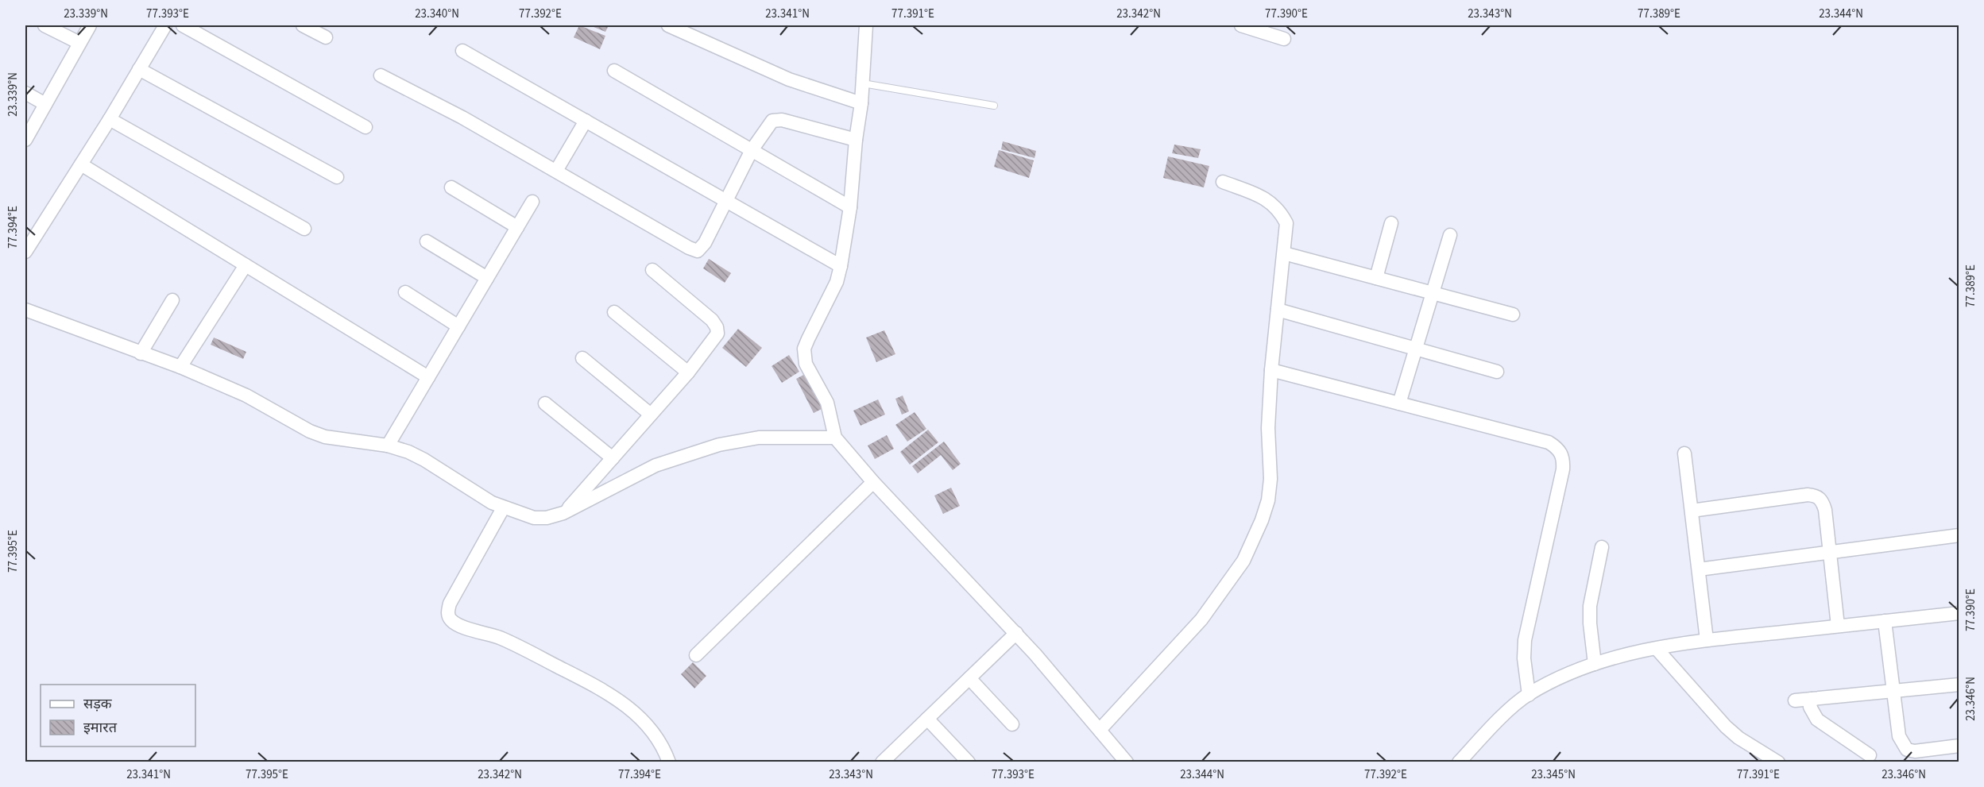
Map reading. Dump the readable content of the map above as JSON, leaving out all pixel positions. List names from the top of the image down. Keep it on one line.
{"legend":["सड़क","इमारत"],"coordinates":["23.339°N","77.393°E","23.340°N","77.392°E","23.341°N","77.391°E","23.342°N","77.390°E","23.343°N","77.389°E","23.344°N","77.394°E","77.395°E","23.346°N","23.345°N"]}
